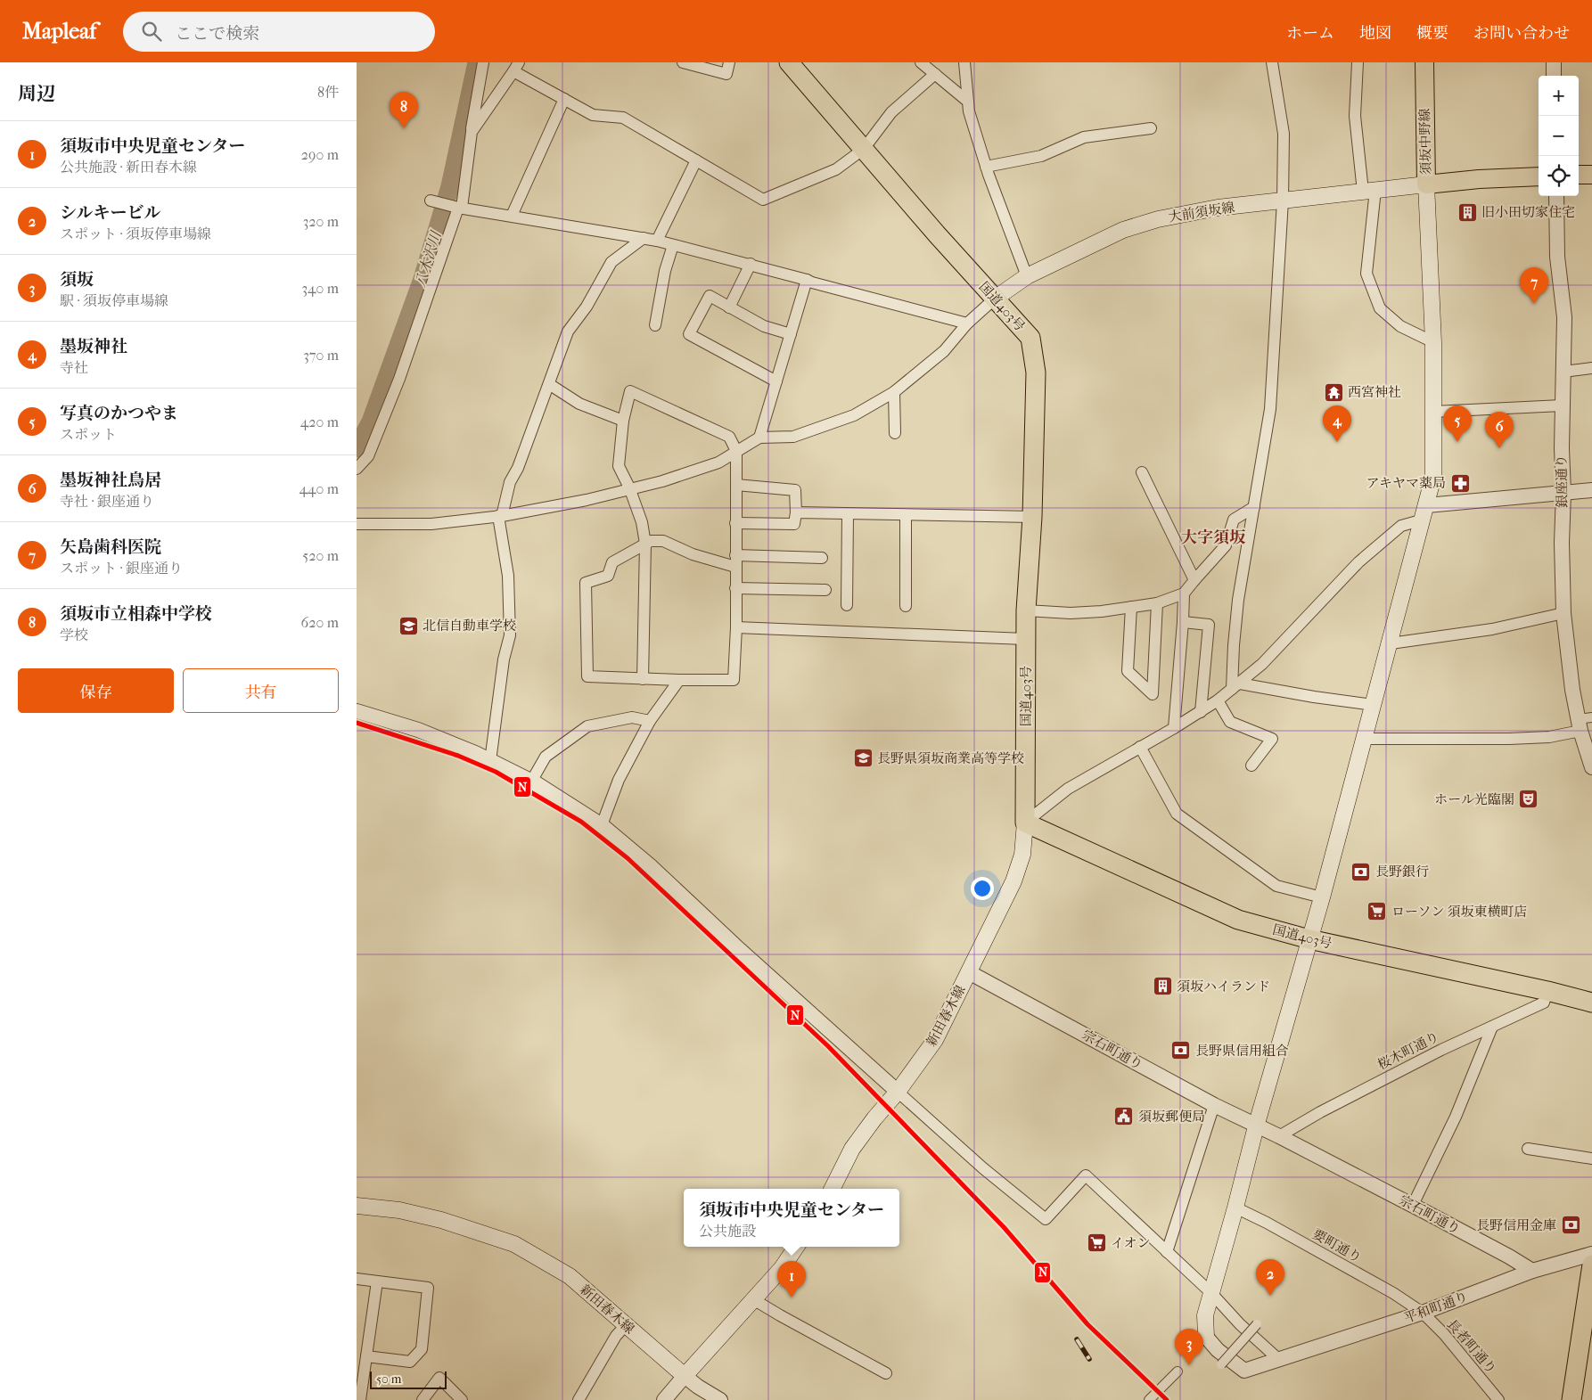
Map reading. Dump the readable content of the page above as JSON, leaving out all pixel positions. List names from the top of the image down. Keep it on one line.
{"streets":{"highway":["国道403号"],"main road":["須坂中野線","大前須坂線","新田春木線"],"street":["銀座通り","宗石町通り","桜木町通り","要町通り","平和町通り","長者町通り"]},"crossings":[["須坂中野線","大前須坂線"],["大前須坂線","国道403号"],["国道403号","新田春木線"],["国道403号","桜木町通り"],["新田春木線","宗石町通り"],["宗石町通り","桜木町通り"],["宗石町通り","平和町通り"],["要町通り","平和町通り"],["要町通り","長者町通り"],["平和町通り","長者町通り"]],"districts":["大字須坂"],"water":["八木沢川"],"places":{"building":["旧小田切家住宅","須坂ハイランド"],"temple":["西宮神社"],"pharmacy":["アキヤマ薬局"],"school or university":["北信自動車学校","長野県須坂商業高等学校"],"theatre":["ホール光臨閣"],"bank":["長野銀行","長野県信用組合","長野信用金庫"],"supermarket":["ローソン 須坂東横町店","イオン"],"public building":["須坂郵便局"]},"lines":["transit line N"],"scale_bar":"50 m","page":{"header":"Mapleaf","search":"ここで検索","nav":["ホーム","地図","概要","お問い合わせ"],"heading":["周辺","8件"],"map_buttons":["+","−"],"pins":["8","7","4","5","6","2","1","3"],"list":[{"mark":"1","name":"須坂市中央児童センター","note":"公共施設 · 新田春木線","value":"290 m"},{"mark":"2","name":"シルキービル","note":"スポット · 須坂停車場線","value":"320 m"},{"mark":"3","name":"須坂","note":"駅 · 須坂停車場線","value":"340 m"},{"mark":"4","name":"墨坂神社","note":"寺社","value":"370 m"},{"mark":"5","name":"写真のかつやま","note":"スポット","value":"420 m"},{"mark":"6","name":"墨坂神社鳥居","note":"寺社 · 銀座通り","value":"440 m"},{"mark":"7","name":"矢島歯科医院","note":"スポット · 銀座通り","value":"520 m"},{"mark":"8","name":"須坂市立相森中学校","note":"学校","value":"620 m"}],"buttons":["保存","共有"],"popup":["須坂市中央児童センター","公共施設"],"scale":"50 m"}}
